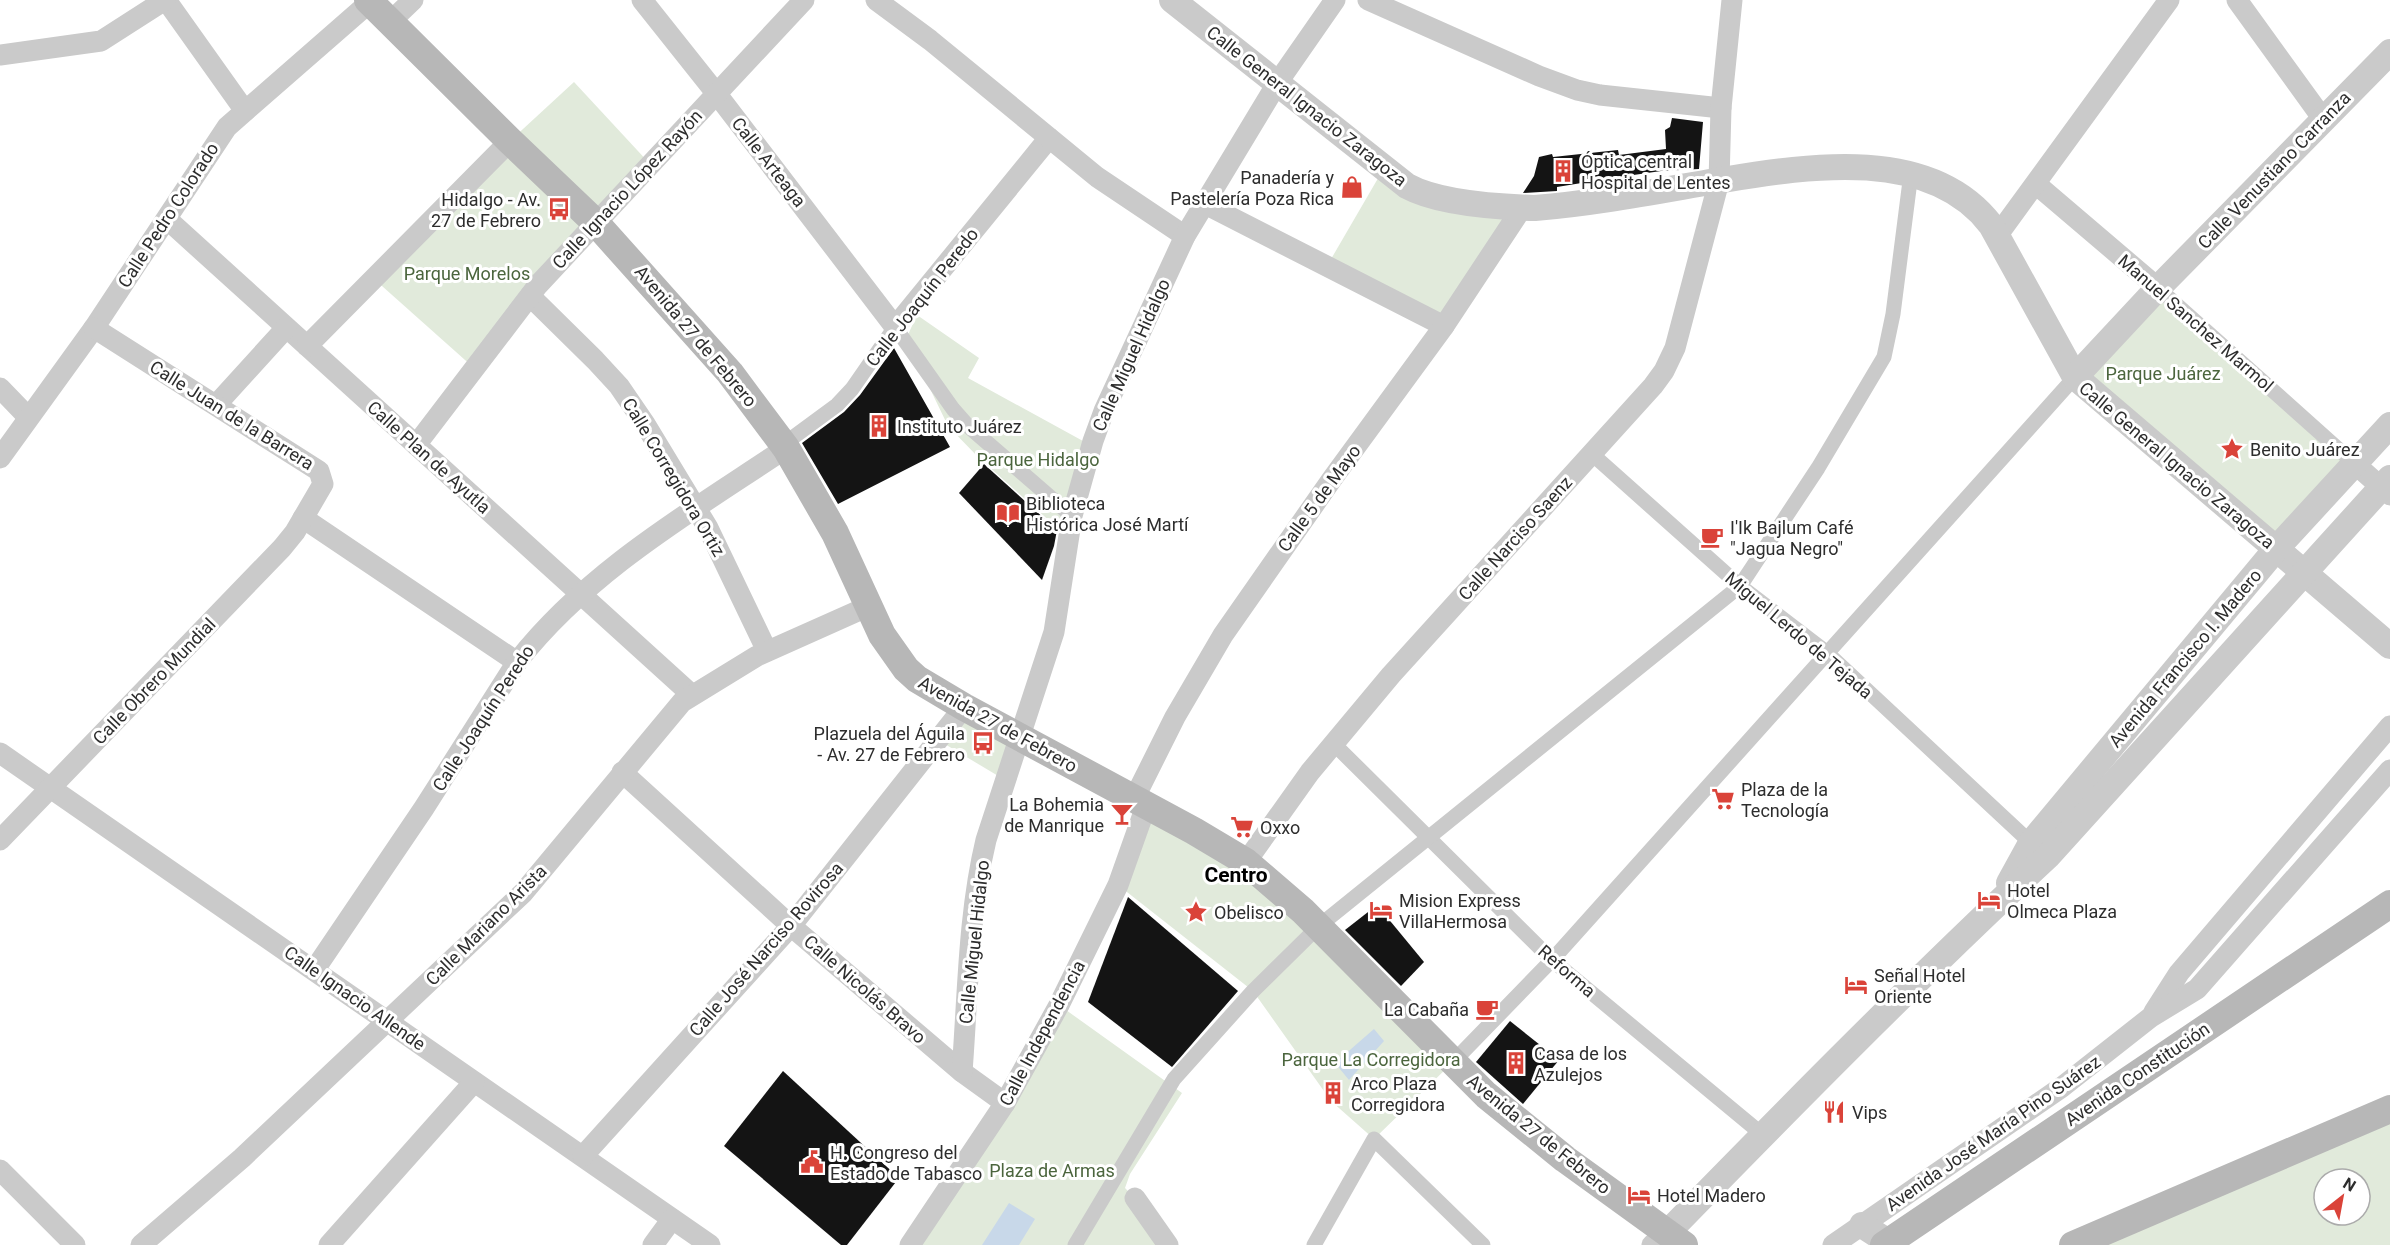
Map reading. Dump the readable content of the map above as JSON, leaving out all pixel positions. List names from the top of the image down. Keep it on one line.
{"streets":{"main road":["Avenida 27 de Febrero","Avenida Constitución"],"street":["Calle General Ignacio Zaragoza","Calle Arteaga","Calle Venustiano Carranza","Calle Ignacio López Rayón","Calle Pedro Colorado","Calle Joaquín Peredo","Manuel Sanchez Marmol","Calle Miguel Hidalgo","Calle Juan de la Barrera","Calle Plan de Ayutla","Calle Corregidora Ortiz","Calle 5 de Mayo","Calle Narciso Saenz","Miguel Lerdo de Tejada","Avenida Francisco I. Madero","Calle Obrero Mundial","Calle Mariano Arista","Calle José Narciso Rovirosa","Reforma","Calle Nicolás Bravo","Calle Ignacio Allende","Calle Independencia","Avenida José María Pino Suárez"]},"crossings":[["Calle General Ignacio Zaragoza","Calle Venustiano Carranza"],["Calle General Ignacio Zaragoza","Calle Miguel Hidalgo"],["Calle General Ignacio Zaragoza","Calle 5 de Mayo"],["Calle General Ignacio Zaragoza","Calle Narciso Saenz"],["Calle General Ignacio Zaragoza","Avenida Francisco I. Madero"],["Calle Arteaga","Calle Ignacio López Rayón"],["Calle Arteaga","Calle Joaquín Peredo"],["Calle Venustiano Carranza","Manuel Sanchez Marmol"],["Calle Ignacio López Rayón","Avenida 27 de Febrero"],["Calle Ignacio López Rayón","Calle Plan de Ayutla"],["Calle Ignacio López Rayón","Calle Corregidora Ortiz"],["Calle Pedro Colorado","Avenida 27 de Febrero"],["Calle Pedro Colorado","Calle Juan de la Barrera"],["Calle Pedro Colorado","Calle Plan de Ayutla"],["Calle Joaquín Peredo","Avenida 27 de Febrero"],["Calle Joaquín Peredo","Calle Plan de Ayutla"],["Calle Joaquín Peredo","Calle Corregidora Ortiz"],["Calle Joaquín Peredo","Calle Ignacio Allende"],["Manuel Sanchez Marmol","Avenida Francisco I. Madero"],["Avenida 27 de Febrero","Calle Miguel Hidalgo"],["Avenida 27 de Febrero","Calle 5 de Mayo"],["Avenida 27 de Febrero","Calle Narciso Saenz"],["Avenida 27 de Febrero","Avenida Francisco I. Madero"],["Avenida 27 de Febrero","Calle Mariano Arista"],["Avenida 27 de Febrero","Calle José Narciso Rovirosa"],["Avenida 27 de Febrero","Calle Independencia"],["Calle Miguel Hidalgo","Calle Nicolás Bravo"],["Calle Juan de la Barrera","Calle Obrero Mundial"],["Calle Plan de Ayutla","Calle Mariano Arista"],["Calle Corregidora Ortiz","Calle Mariano Arista"],["Calle 5 de Mayo","Calle Independencia"],["Calle Narciso Saenz","Miguel Lerdo de Tejada"],["Calle Narciso Saenz","Reforma"],["Miguel Lerdo de Tejada","Avenida Francisco I. Madero"],["Avenida Francisco I. Madero","Reforma"],["Calle Obrero Mundial","Calle Ignacio Allende"],["Calle Mariano Arista","Calle Nicolás Bravo"],["Calle Mariano Arista","Calle Ignacio Allende"],["Calle José Narciso Rovirosa","Calle Nicolás Bravo"],["Calle José Narciso Rovirosa","Calle Ignacio Allende"],["Calle Nicolás Bravo","Calle Independencia"]],"districts":["Centro"],"parks":["Parque Morelos","Parque Juárez","Parque Hidalgo","Parque La Corregidora","Plaza de Armas"],"places":{"building":["Óptica central Hospital de Lentes","Instituto Juárez","Casa de los Azulejos","Arco Plaza Corregidora"],"shop":["Panadería y Pastelería Poza Rica"],"bus stop":["Hidalgo - Av. 27 de Febrero","Plazuela del Águila - Av. 27 de Febrero"],"place":["Benito Juárez","Obelisco"],"library":["Biblioteca Histórica José Martí"],"cafe":["I'Ik Bajlum Café \"Jagua Negro\"","La Cabaña"],"supermarket":["Plaza de la Tecnología","Oxxo"],"bar":["La Bohemia de Manrique"],"hotel":["Hotel Olmeca Plaza","Mision Express VillaHermosa","Señal Hotel Oriente","Hotel Madero"],"restaurant":["Vips"],"public building":["H. Congreso del Estado de Tabasco"]},"north":"top right"}
